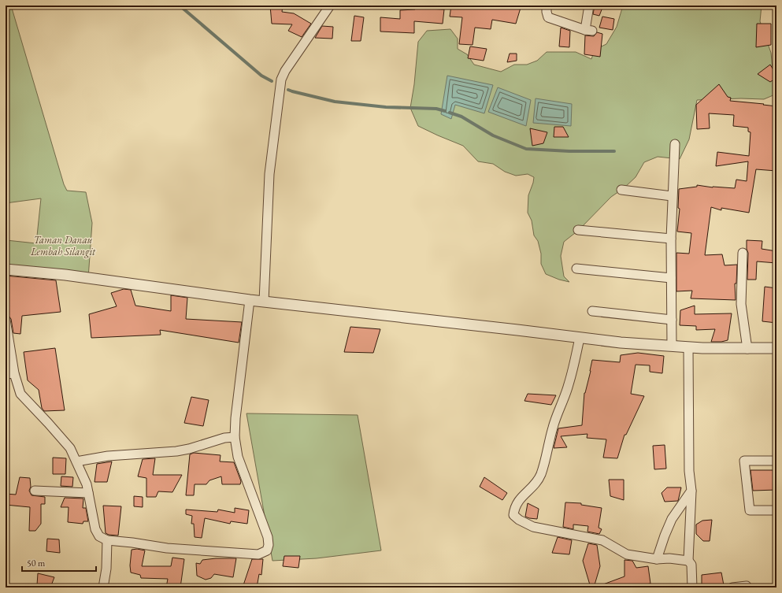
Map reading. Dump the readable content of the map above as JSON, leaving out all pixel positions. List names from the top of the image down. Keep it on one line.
{"parks":["Taman Danau Lembah Silangit"],"scale_bar":"50 m"}
